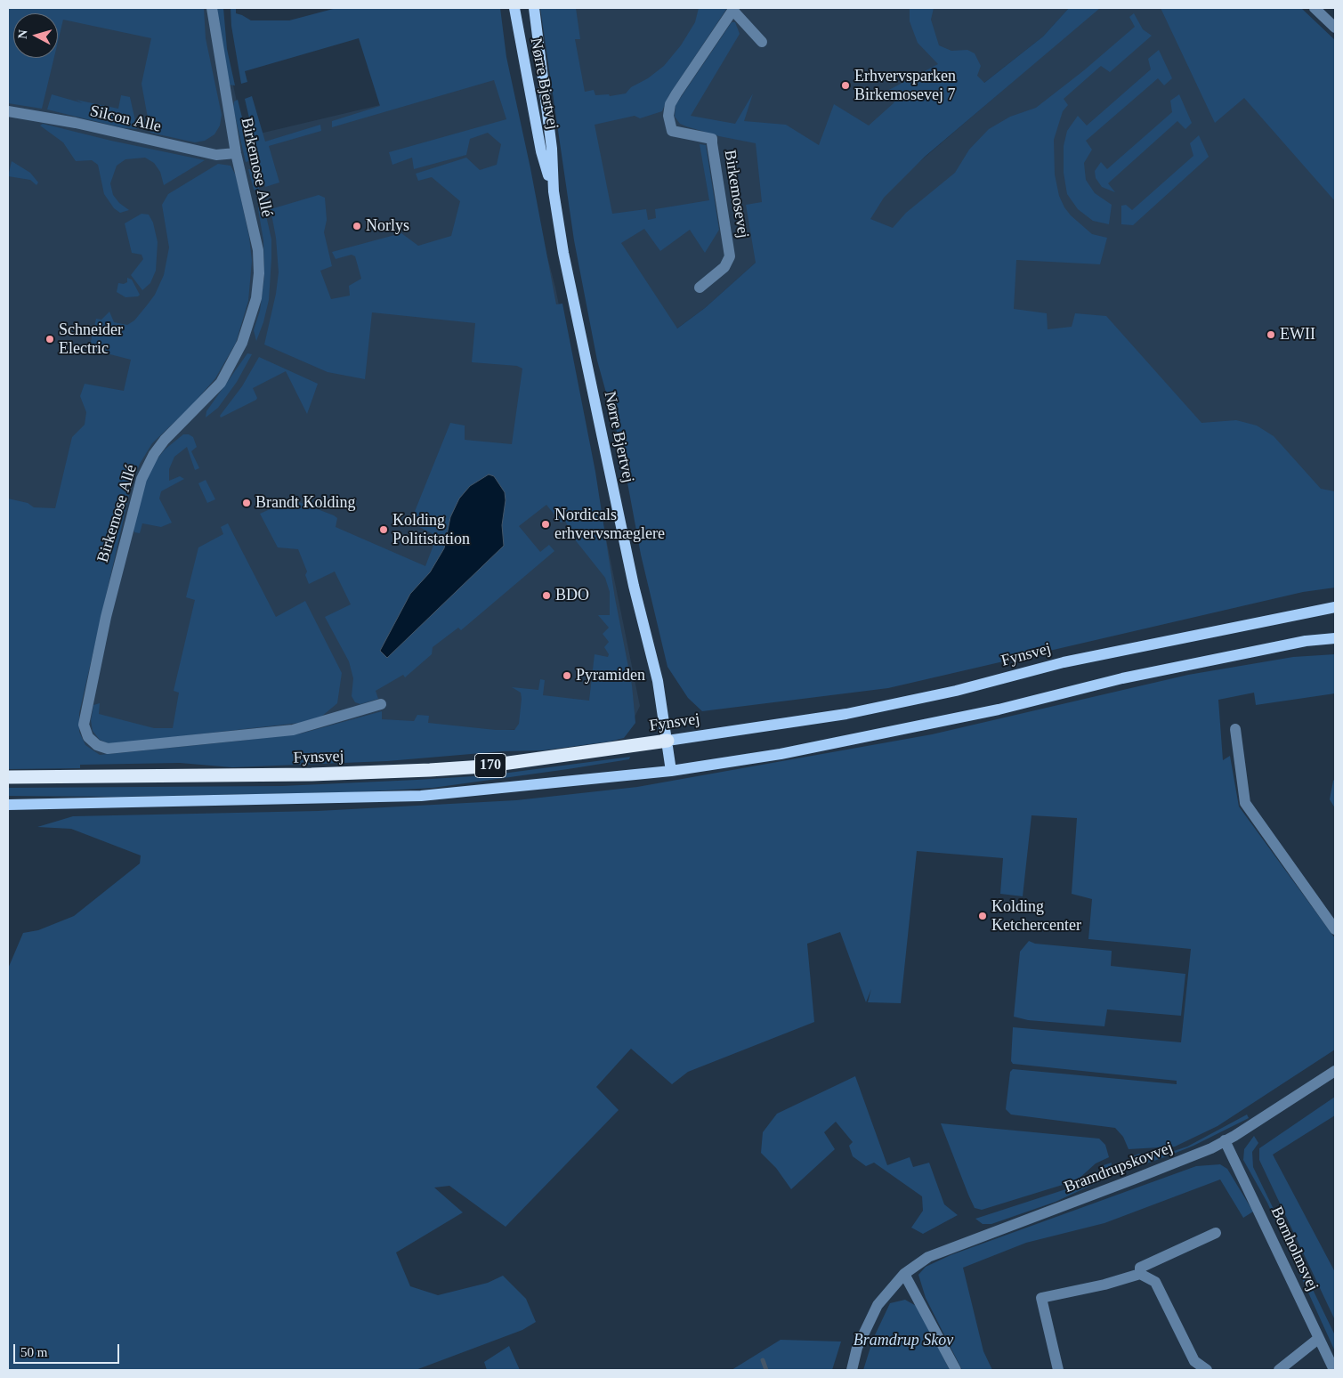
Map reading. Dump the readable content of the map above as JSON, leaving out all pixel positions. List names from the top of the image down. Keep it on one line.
{"streets":{"highway":["Fynsvej","170"],"main road":["Nørre Bjertvej"],"street":["Silcon Alle","Birkemose Allé","Birkemosevej","Bramdrupskovvej","Bornholmsvej"]},"crossings":[["Nørre Bjertvej","Fynsvej"],["Nørre Bjertvej","170"],["Silcon Alle","Birkemose Allé"],["Bramdrupskovvej","Bornholmsvej"]],"parks":["Bramdrup Skov"],"places":["Erhvervsparken Birkemosevej 7","Norlys","EWII","Schneider Electric","Brandt Kolding","Nordicals erhvervsmæglere","Kolding Politistation","BDO","Pyramiden","Kolding Ketchercenter"],"scale_bar":"50 m","north":"left"}
